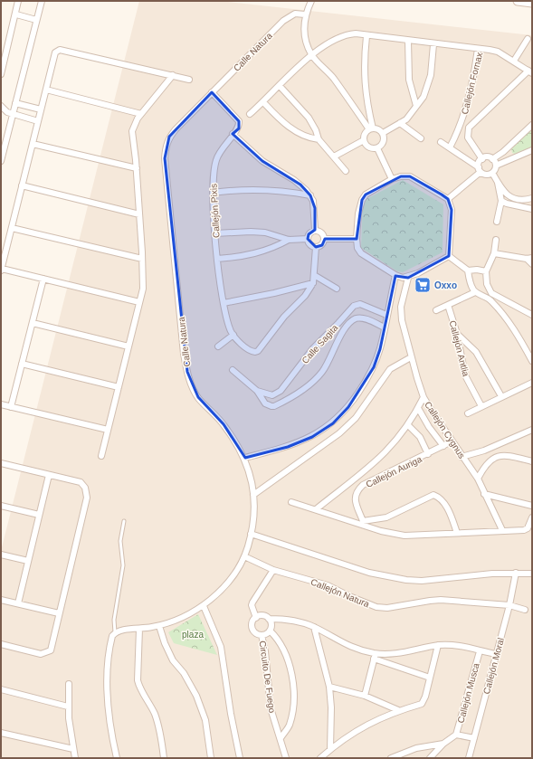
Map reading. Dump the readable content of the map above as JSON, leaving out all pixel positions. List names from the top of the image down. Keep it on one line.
{"streets":{"street":["Calle Natura","Callejón Fornax","Callejón Pixis","Calle Sagita","Callejón Antlia","Callejón Cygnus","Callejón Auriga","Callejón Natura","Callejón Moral","Circuito De Fuego","Callejón Musca"]},"crossings":[["Calle Natura","Callejón Natura"],["Callejón Cygnus","Callejón Auriga"],["Callejón Natura","Callejón Moral"],["Callejón Moral","Callejón Musca"]],"parks":["plaza"],"places":{"supermarket":["Oxxo"]}}
